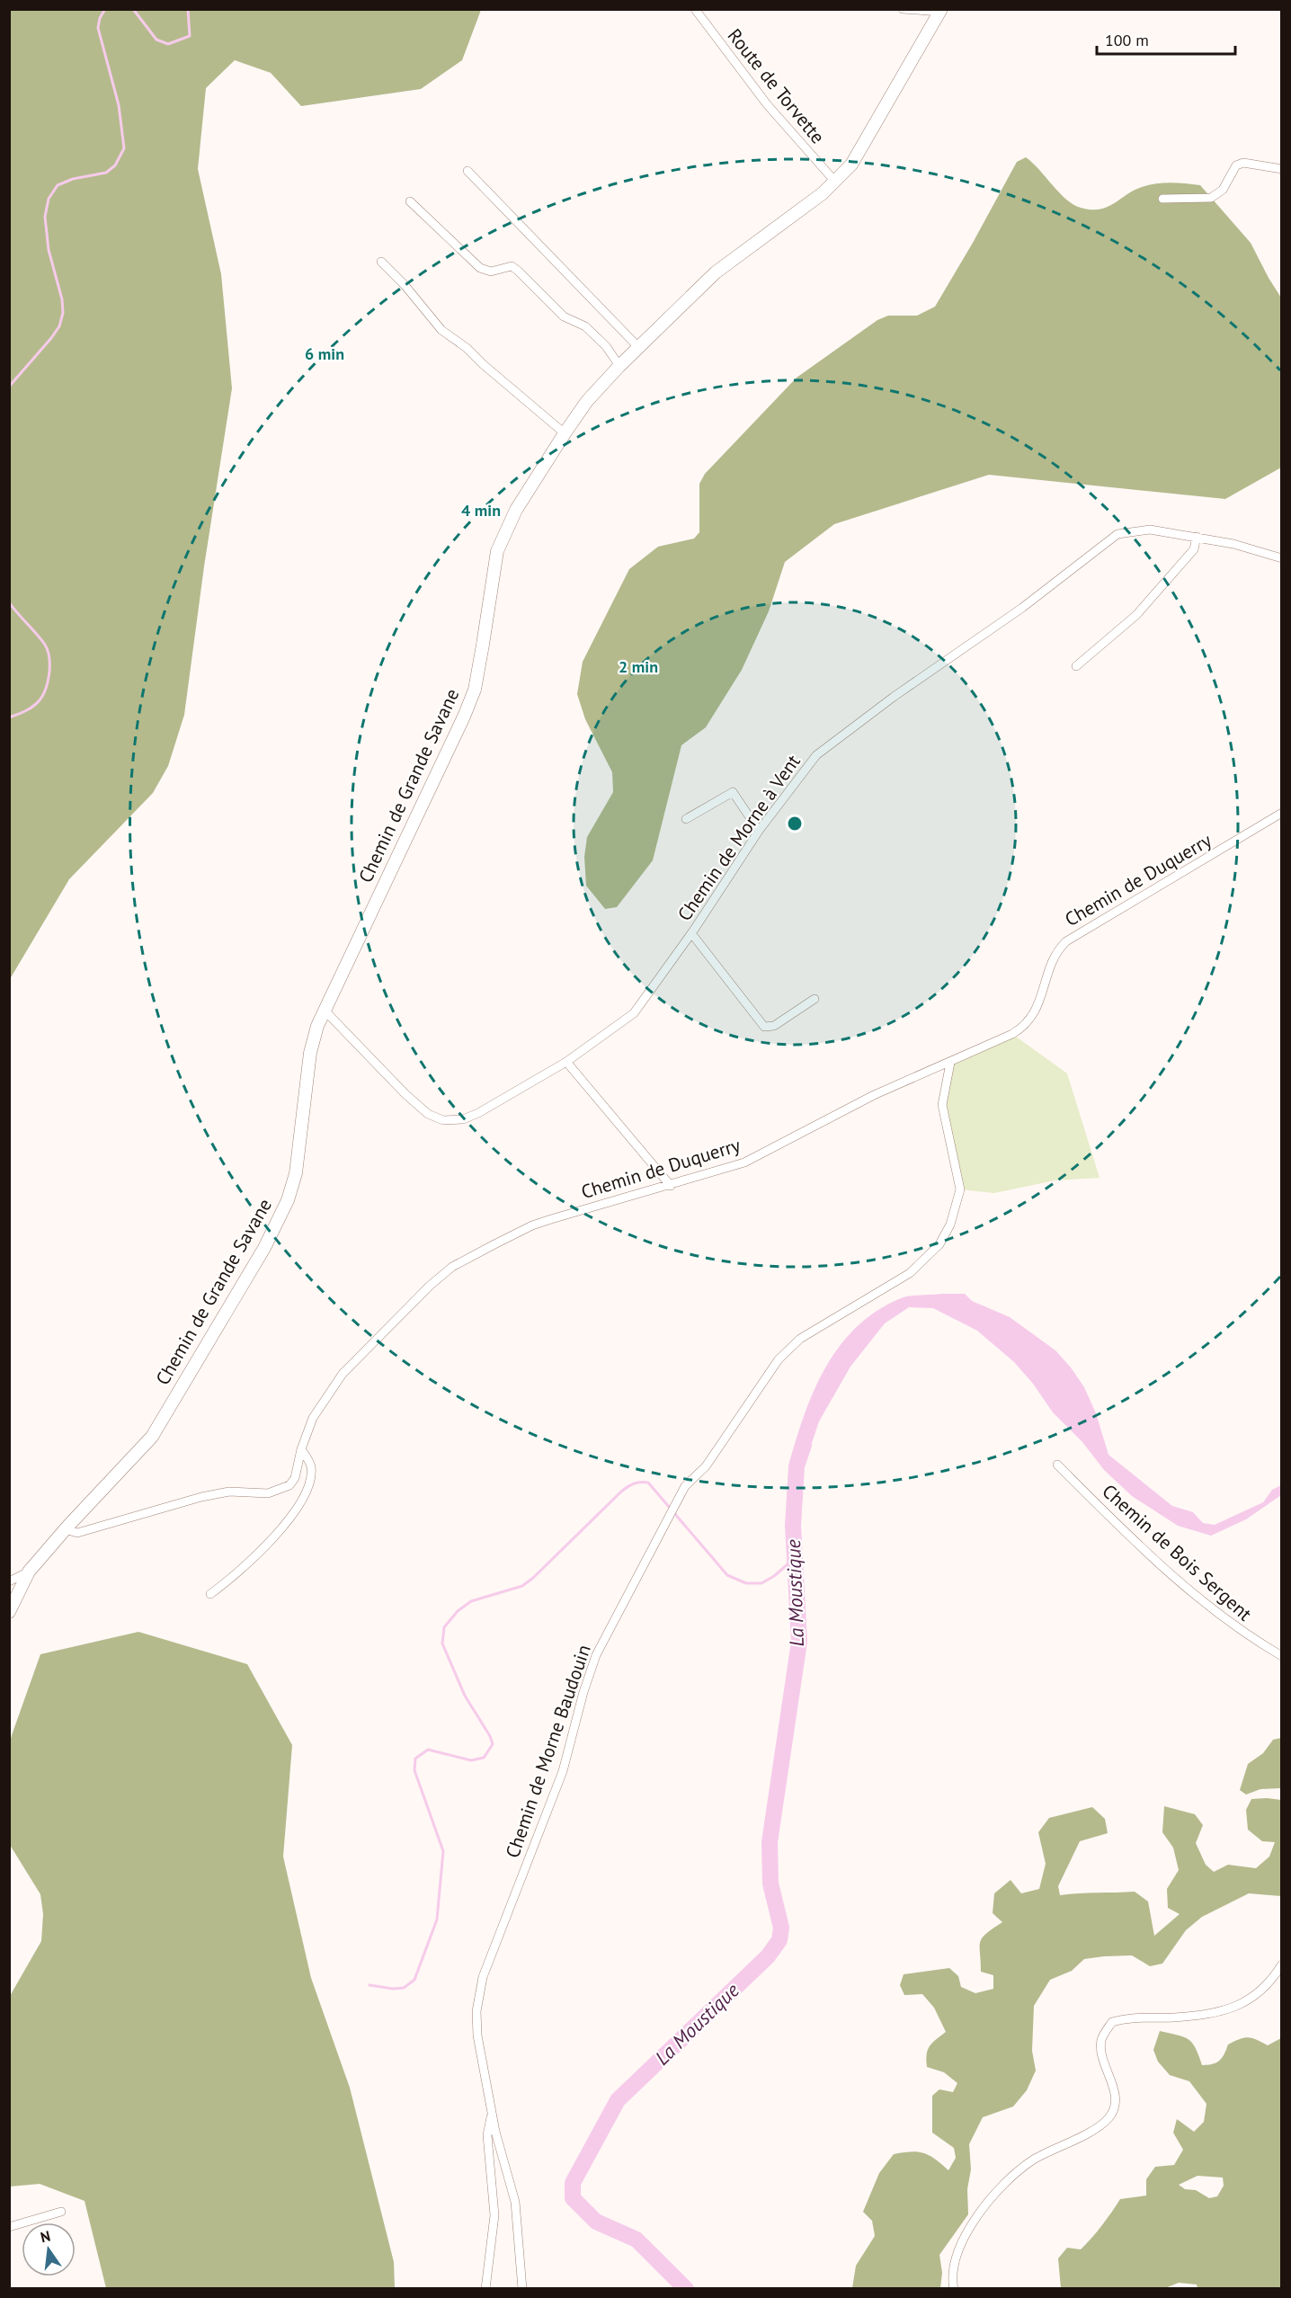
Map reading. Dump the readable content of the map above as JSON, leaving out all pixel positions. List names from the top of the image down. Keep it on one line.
{"streets":{"street":["Route de Torvette","Chemin de Grande Savane","Chemin de Morne à Vent","Chemin de Duquerry","Chemin de Bois Sergent","Chemin de Morne Baudouin"]},"crossings":[["Route de Torvette","Chemin de Grande Savane"],["Chemin de Grande Savane","Chemin de Morne à Vent"],["Chemin de Grande Savane","Chemin de Duquerry"],["Chemin de Duquerry","Chemin de Morne Baudouin"]],"water":["La Moustique"],"scale_bar":"100 m","north":"top","rings":["6 min","4 min","2 min"]}
